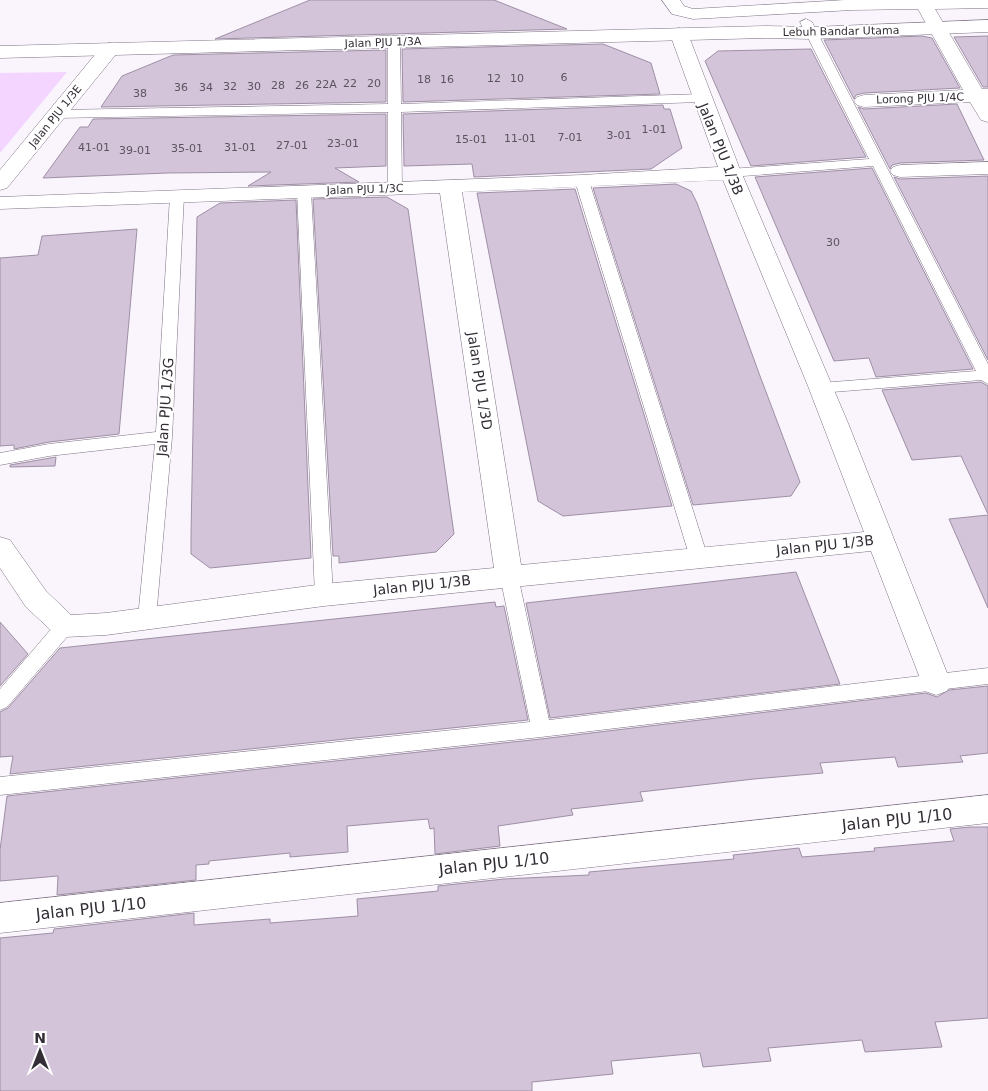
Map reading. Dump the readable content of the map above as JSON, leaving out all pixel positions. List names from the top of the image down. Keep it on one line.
{"streets":{"street":["Lebuh Bandar Utama","Jalan PJU 1/3A","Lorong PJU 1/4C","Jalan PJU 1/3E","Jalan PJU 1/3B","Jalan PJU 1/3C","Jalan PJU 1/3D","Jalan PJU 1/10"],"lane":["Jalan PJU 1/3G"]},"crossings":[["Lebuh Bandar Utama","Jalan PJU 1/3A"],["Jalan PJU 1/3A","Jalan PJU 1/3E"],["Jalan PJU 1/3A","Jalan PJU 1/3B"],["Jalan PJU 1/3B","Jalan PJU 1/3C"],["Jalan PJU 1/3B","Jalan PJU 1/3D"],["Jalan PJU 1/3B","Jalan PJU 1/3G"],["Jalan PJU 1/3C","Jalan PJU 1/3D"],["Jalan PJU 1/3C","Jalan PJU 1/3G"]],"house_numbers":["6","12","10","18","16","22","20","22A","28","26","32","30","36","34","38","1-01","3-01","7-01","11-01","15-01","23-01","27-01","41-01","31-01","35-01","39-01","30"],"north":"top"}
